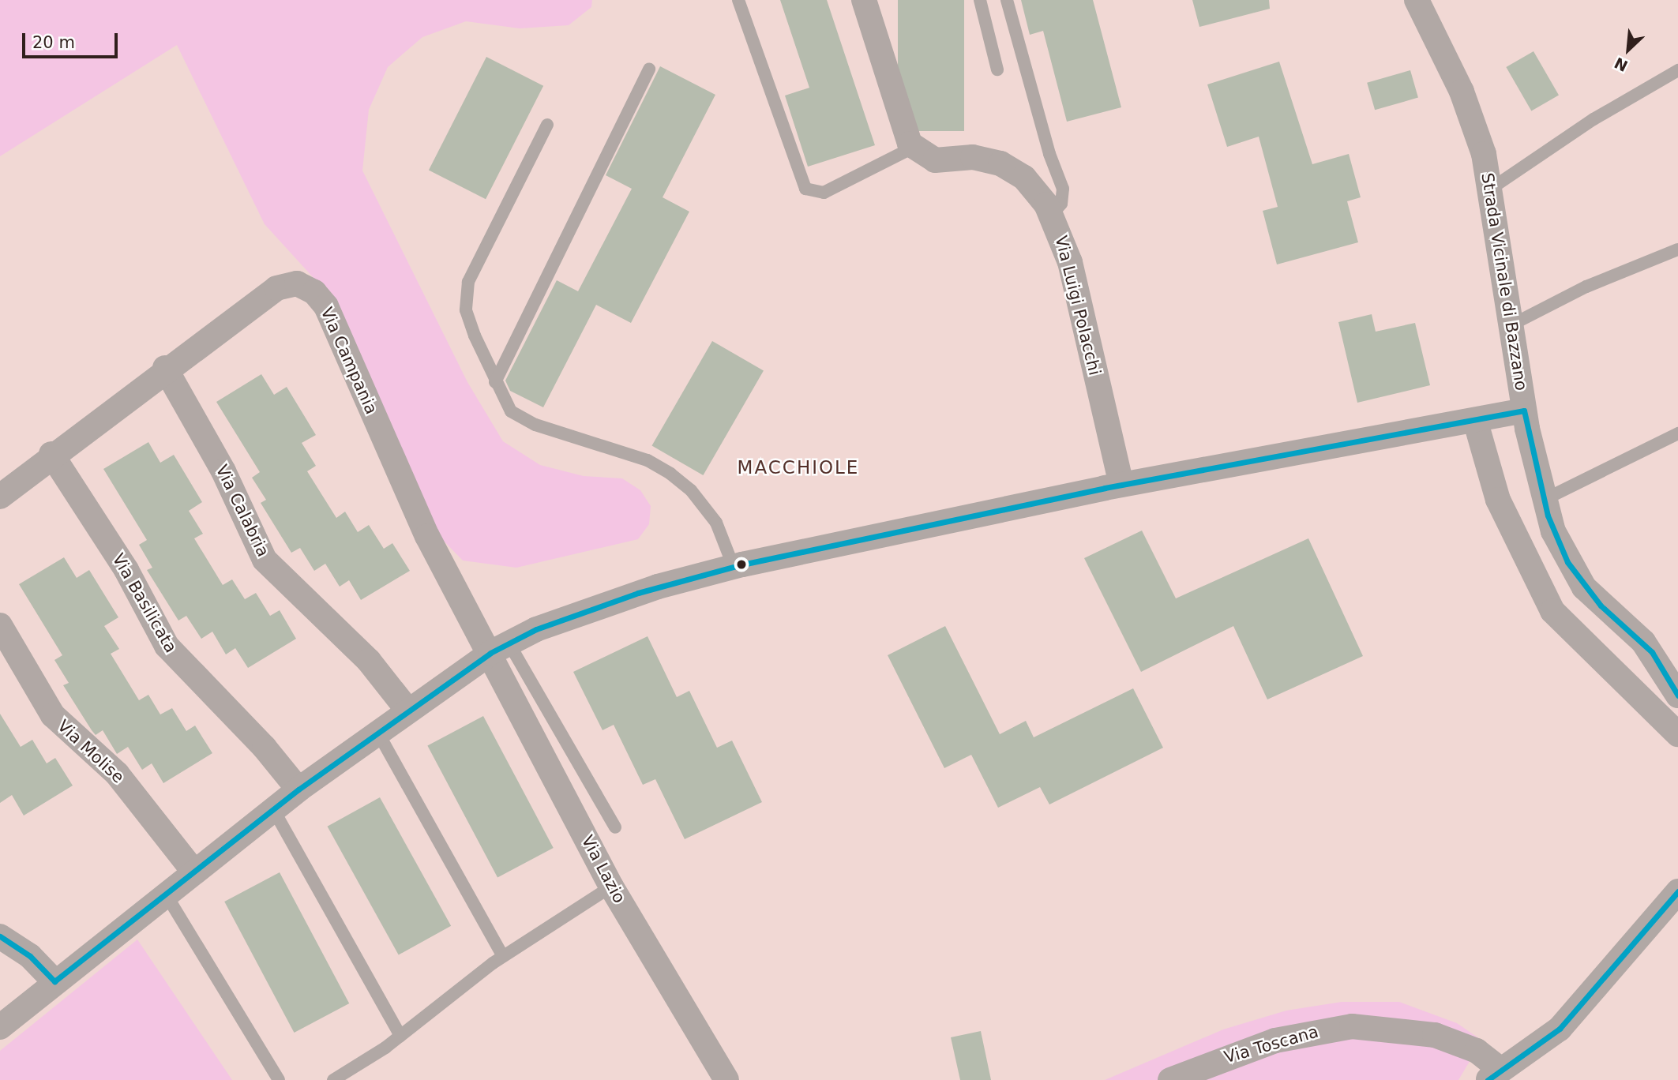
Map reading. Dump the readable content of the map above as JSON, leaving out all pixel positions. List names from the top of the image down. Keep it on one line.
{"streets":{"street":["Strada Vicinale di Bazzano","Via Luigi Polacchi","Via Campania","Via Calabria","Via Basilicata","Via Molise","Via Lazio","Via Toscana"]},"crossings":[["Via Campania","Via Calabria"],["Via Campania","Via Basilicata"],["Via Campania","Via Lazio"]],"districts":["MACCHIOLE"],"scale_bar":"20 m","north":"bottom left"}
